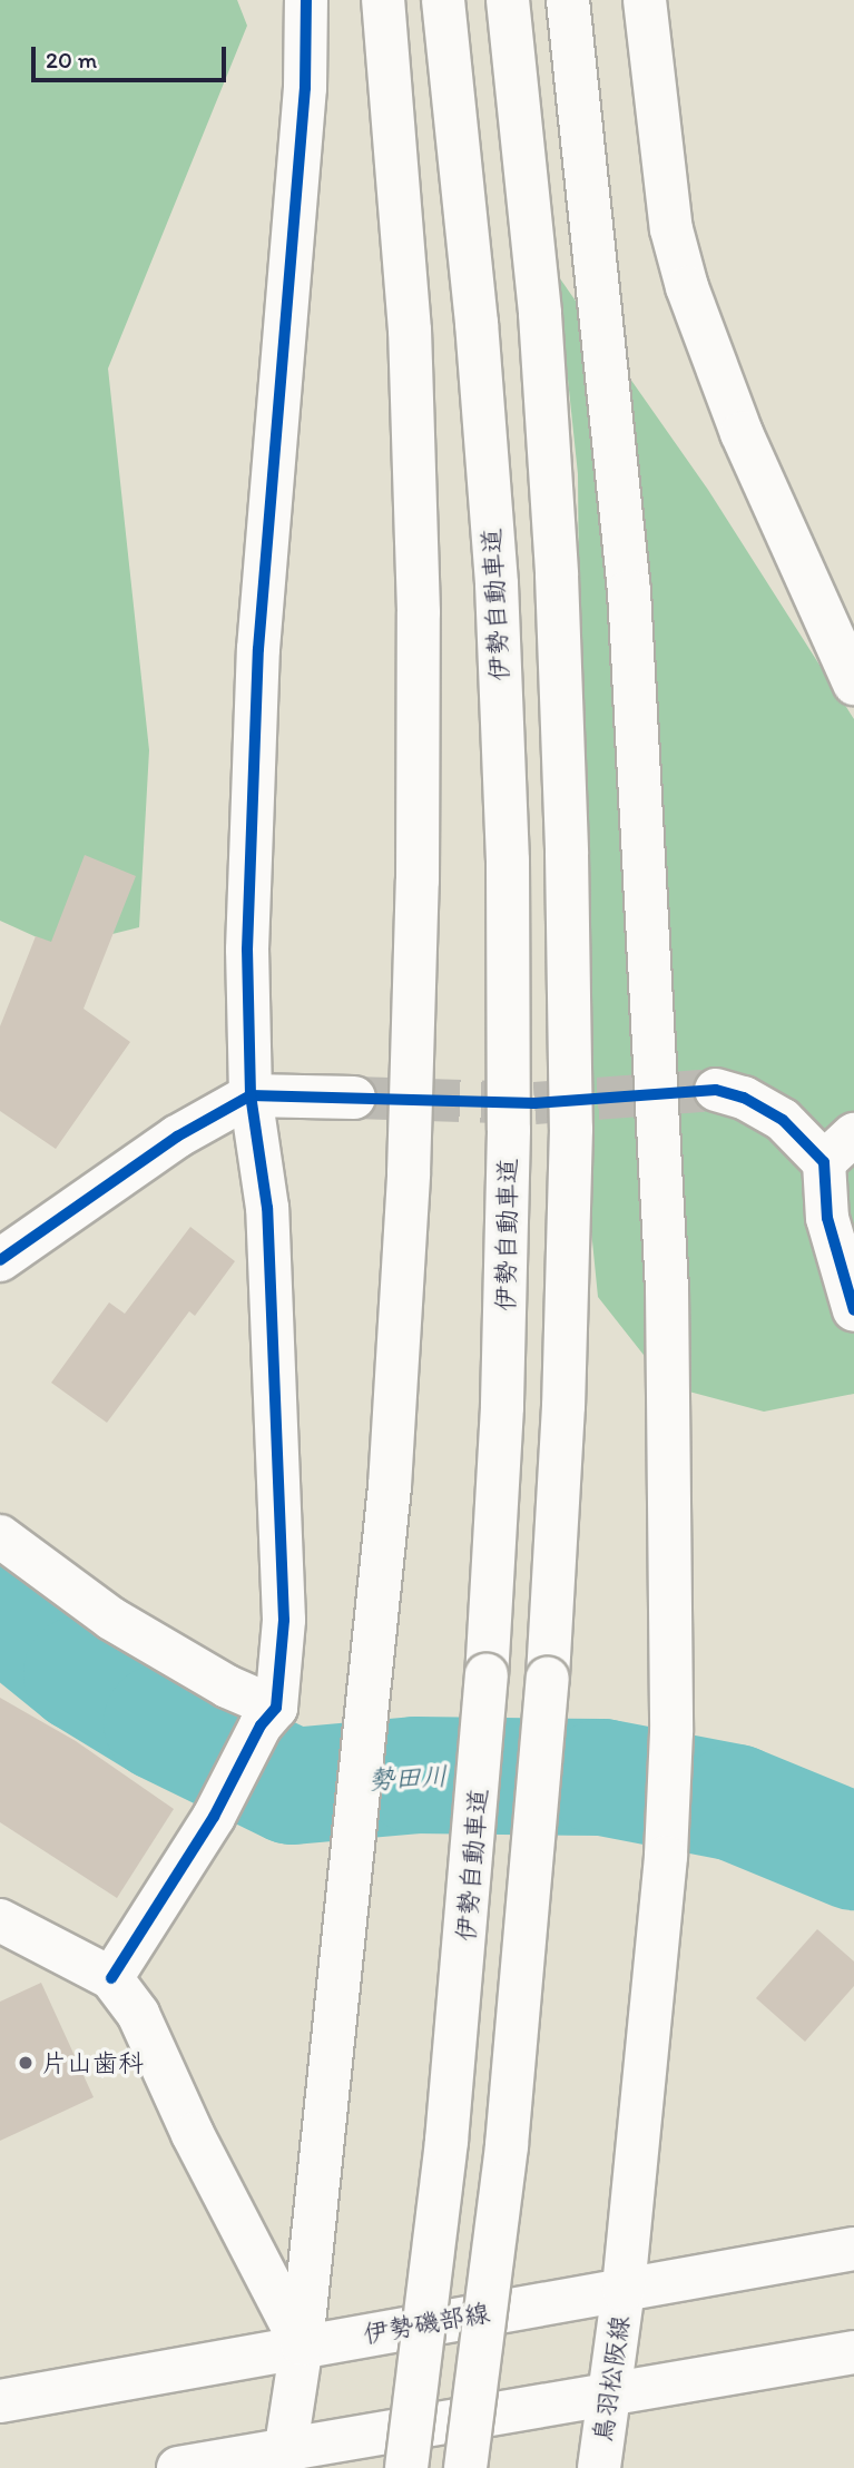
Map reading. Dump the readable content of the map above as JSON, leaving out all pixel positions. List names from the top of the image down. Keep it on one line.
{"streets":{"main road":["伊勢自動車道","伊勢磯部線","鳥羽松阪線"]},"crossings":[["伊勢磯部線","鳥羽松阪線"]],"water":["勢田川"],"places":["片山歯科"],"scale_bar":"20 m"}
